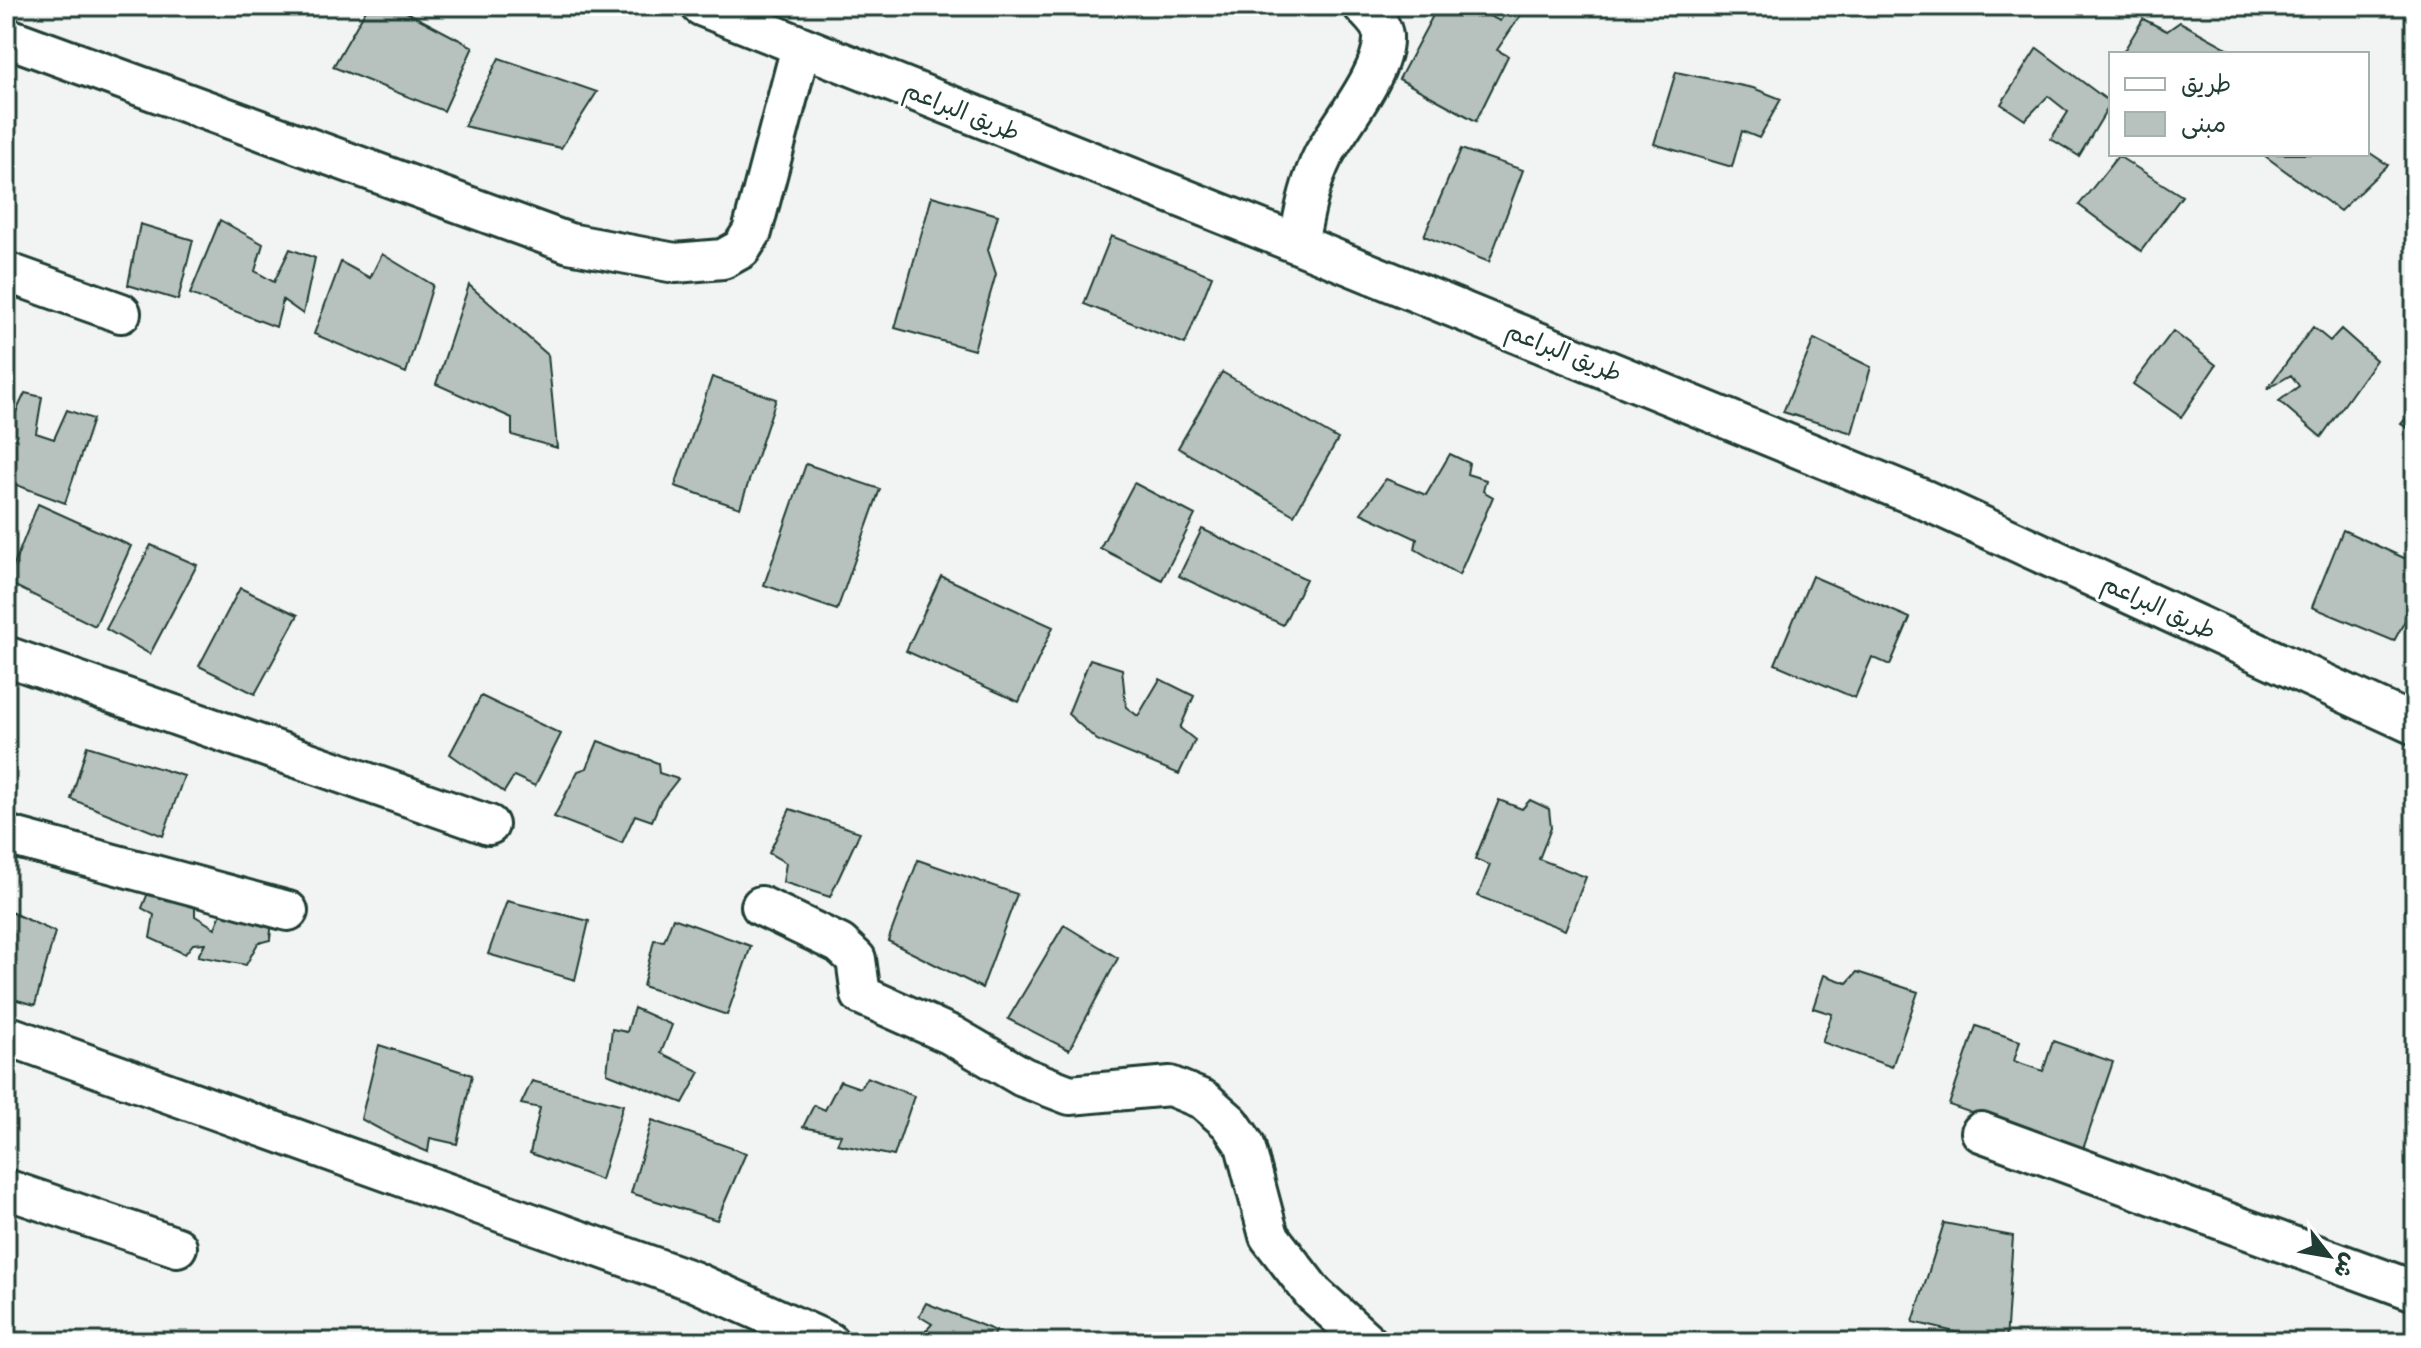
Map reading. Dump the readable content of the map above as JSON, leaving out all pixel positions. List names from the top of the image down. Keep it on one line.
{"streets":{"street":["طريق البراعم"]},"legend":["طريق","مبنى"],"north":"bottom right"}
